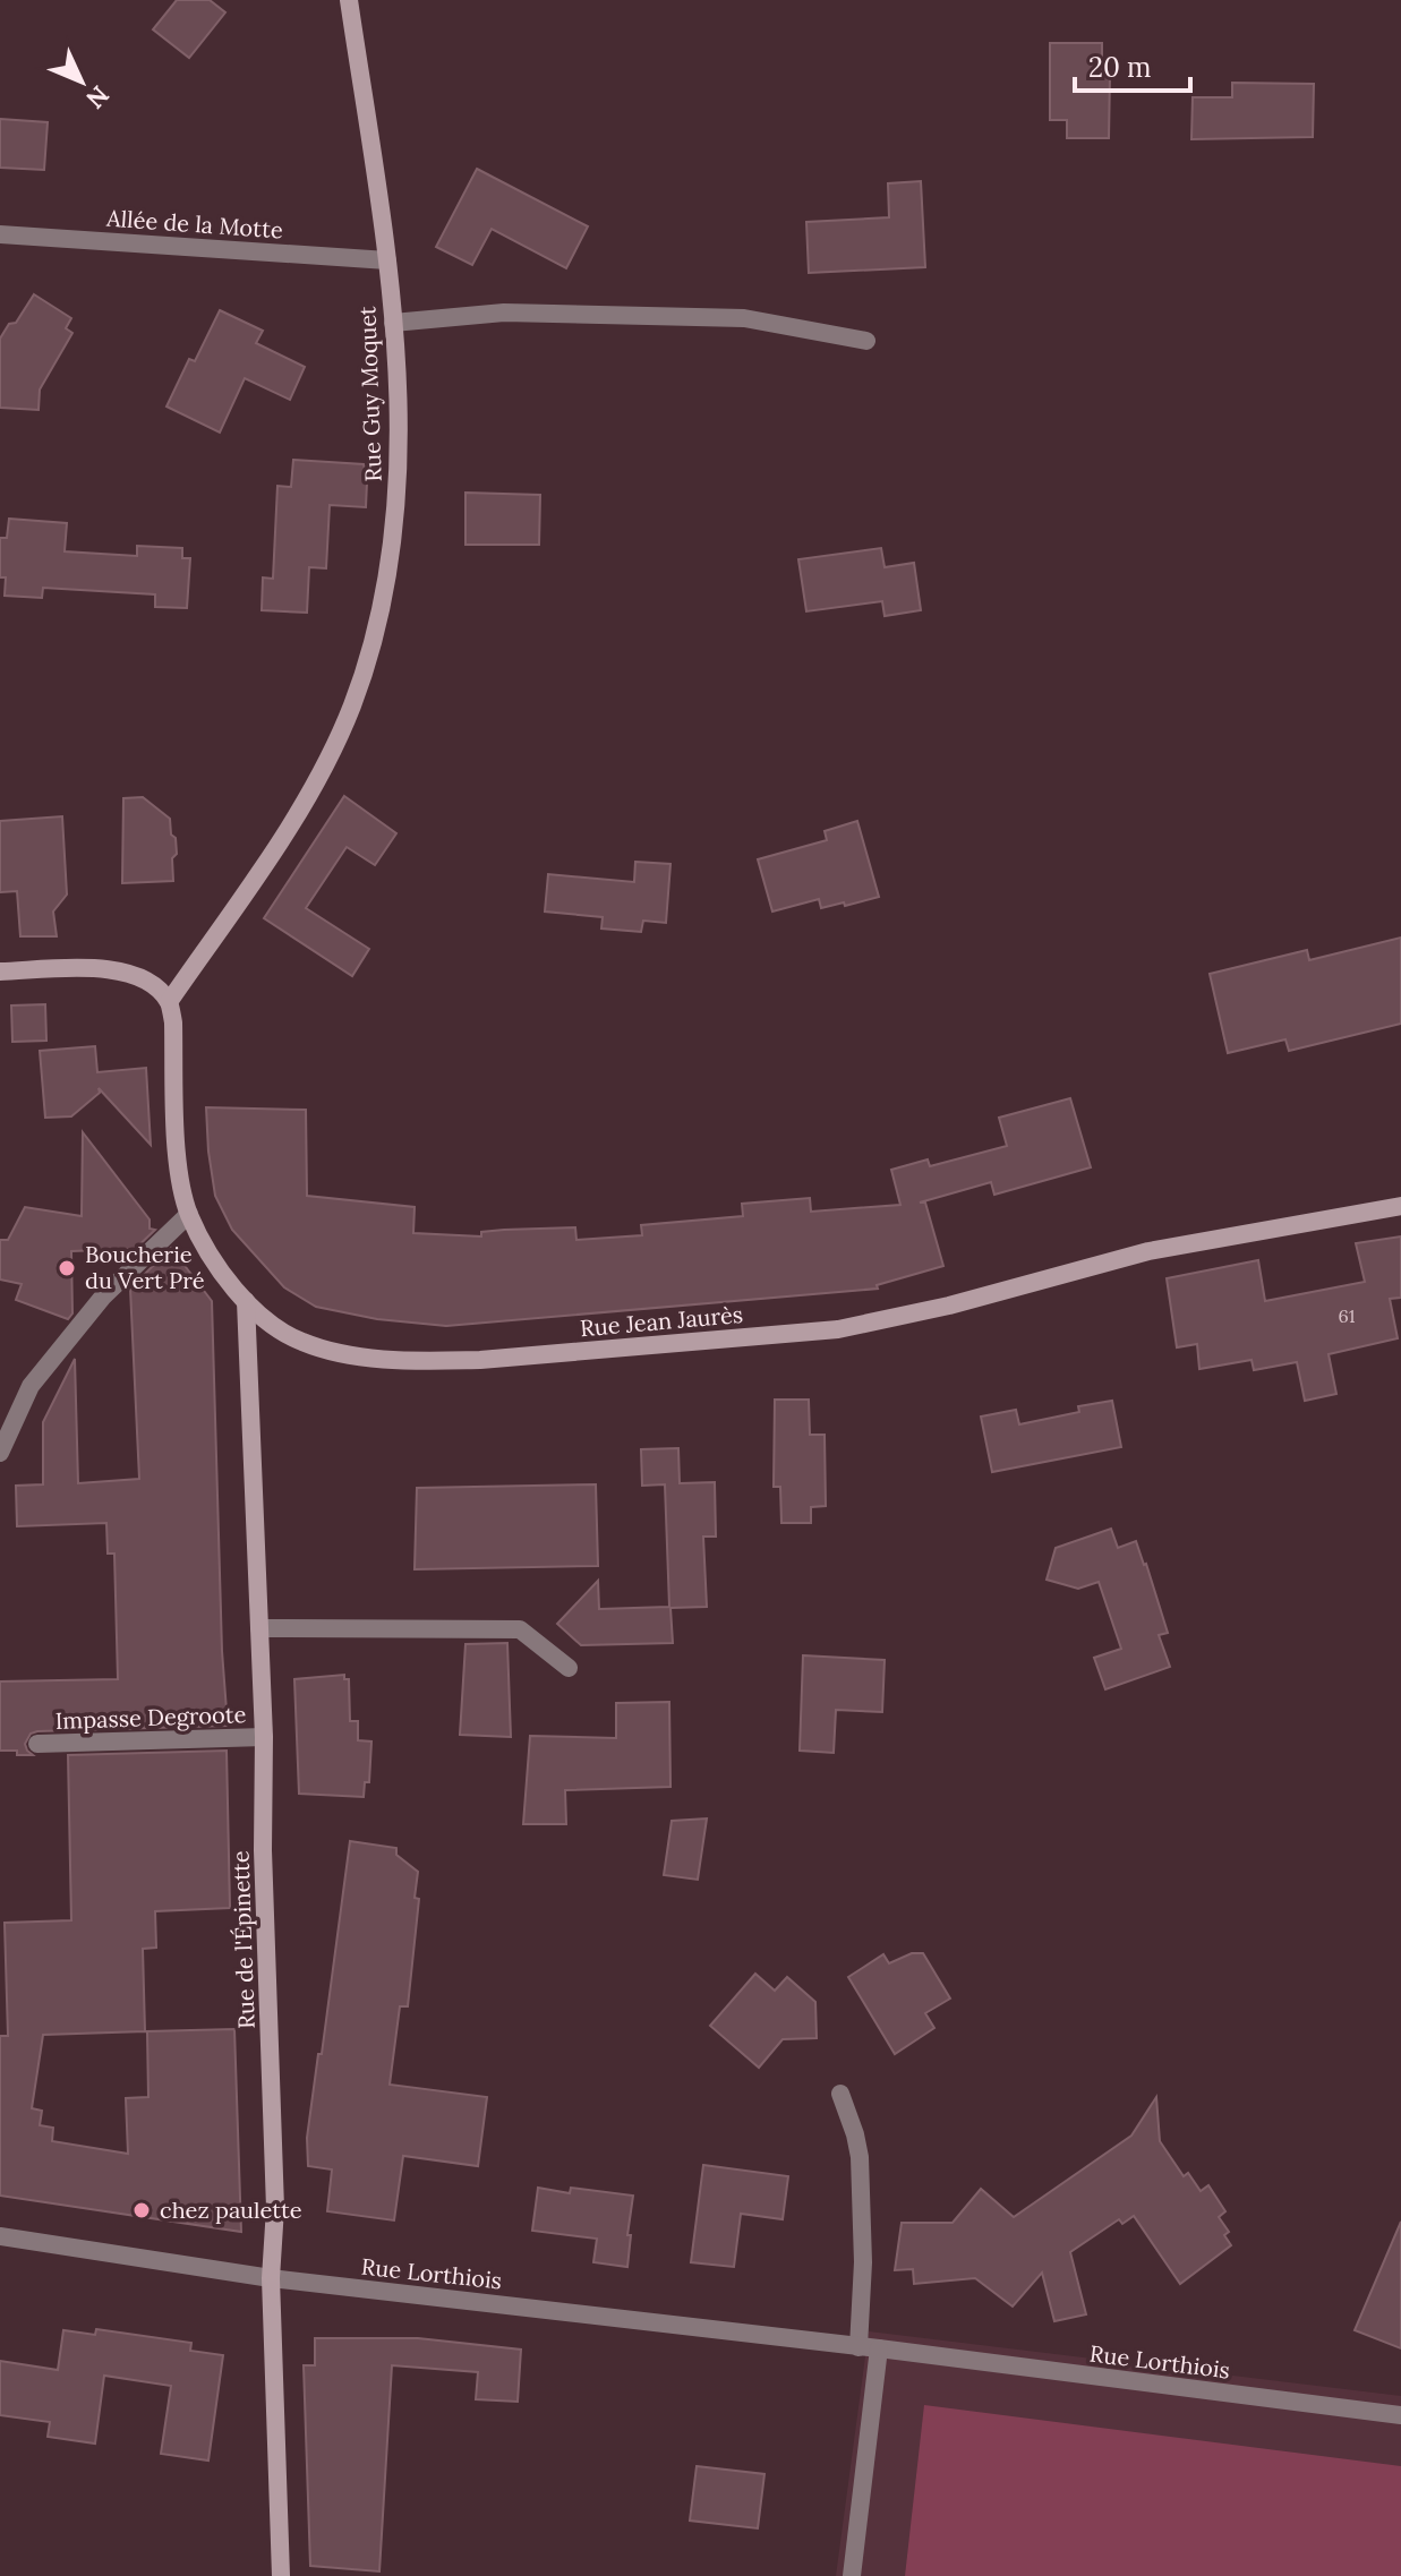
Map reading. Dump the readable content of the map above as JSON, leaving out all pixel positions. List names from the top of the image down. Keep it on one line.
{"streets":{"street":["Allée de la Motte","Rue Guy Moquet","Rue Jean Jaurès","Impasse Degroote","Rue de l'Épinette","Rue Lorthiois"]},"crossings":[["Allée de la Motte","Rue Guy Moquet"],["Rue Guy Moquet","Rue Jean Jaurès"],["Rue Jean Jaurès","Rue de l'Épinette"],["Impasse Degroote","Rue de l'Épinette"],["Rue de l'Épinette","Rue Lorthiois"]],"places":["Boucherie du Vert Pré","chez paulette"],"house_numbers":["61"],"scale_bar":"20 m","north":"bottom right"}
